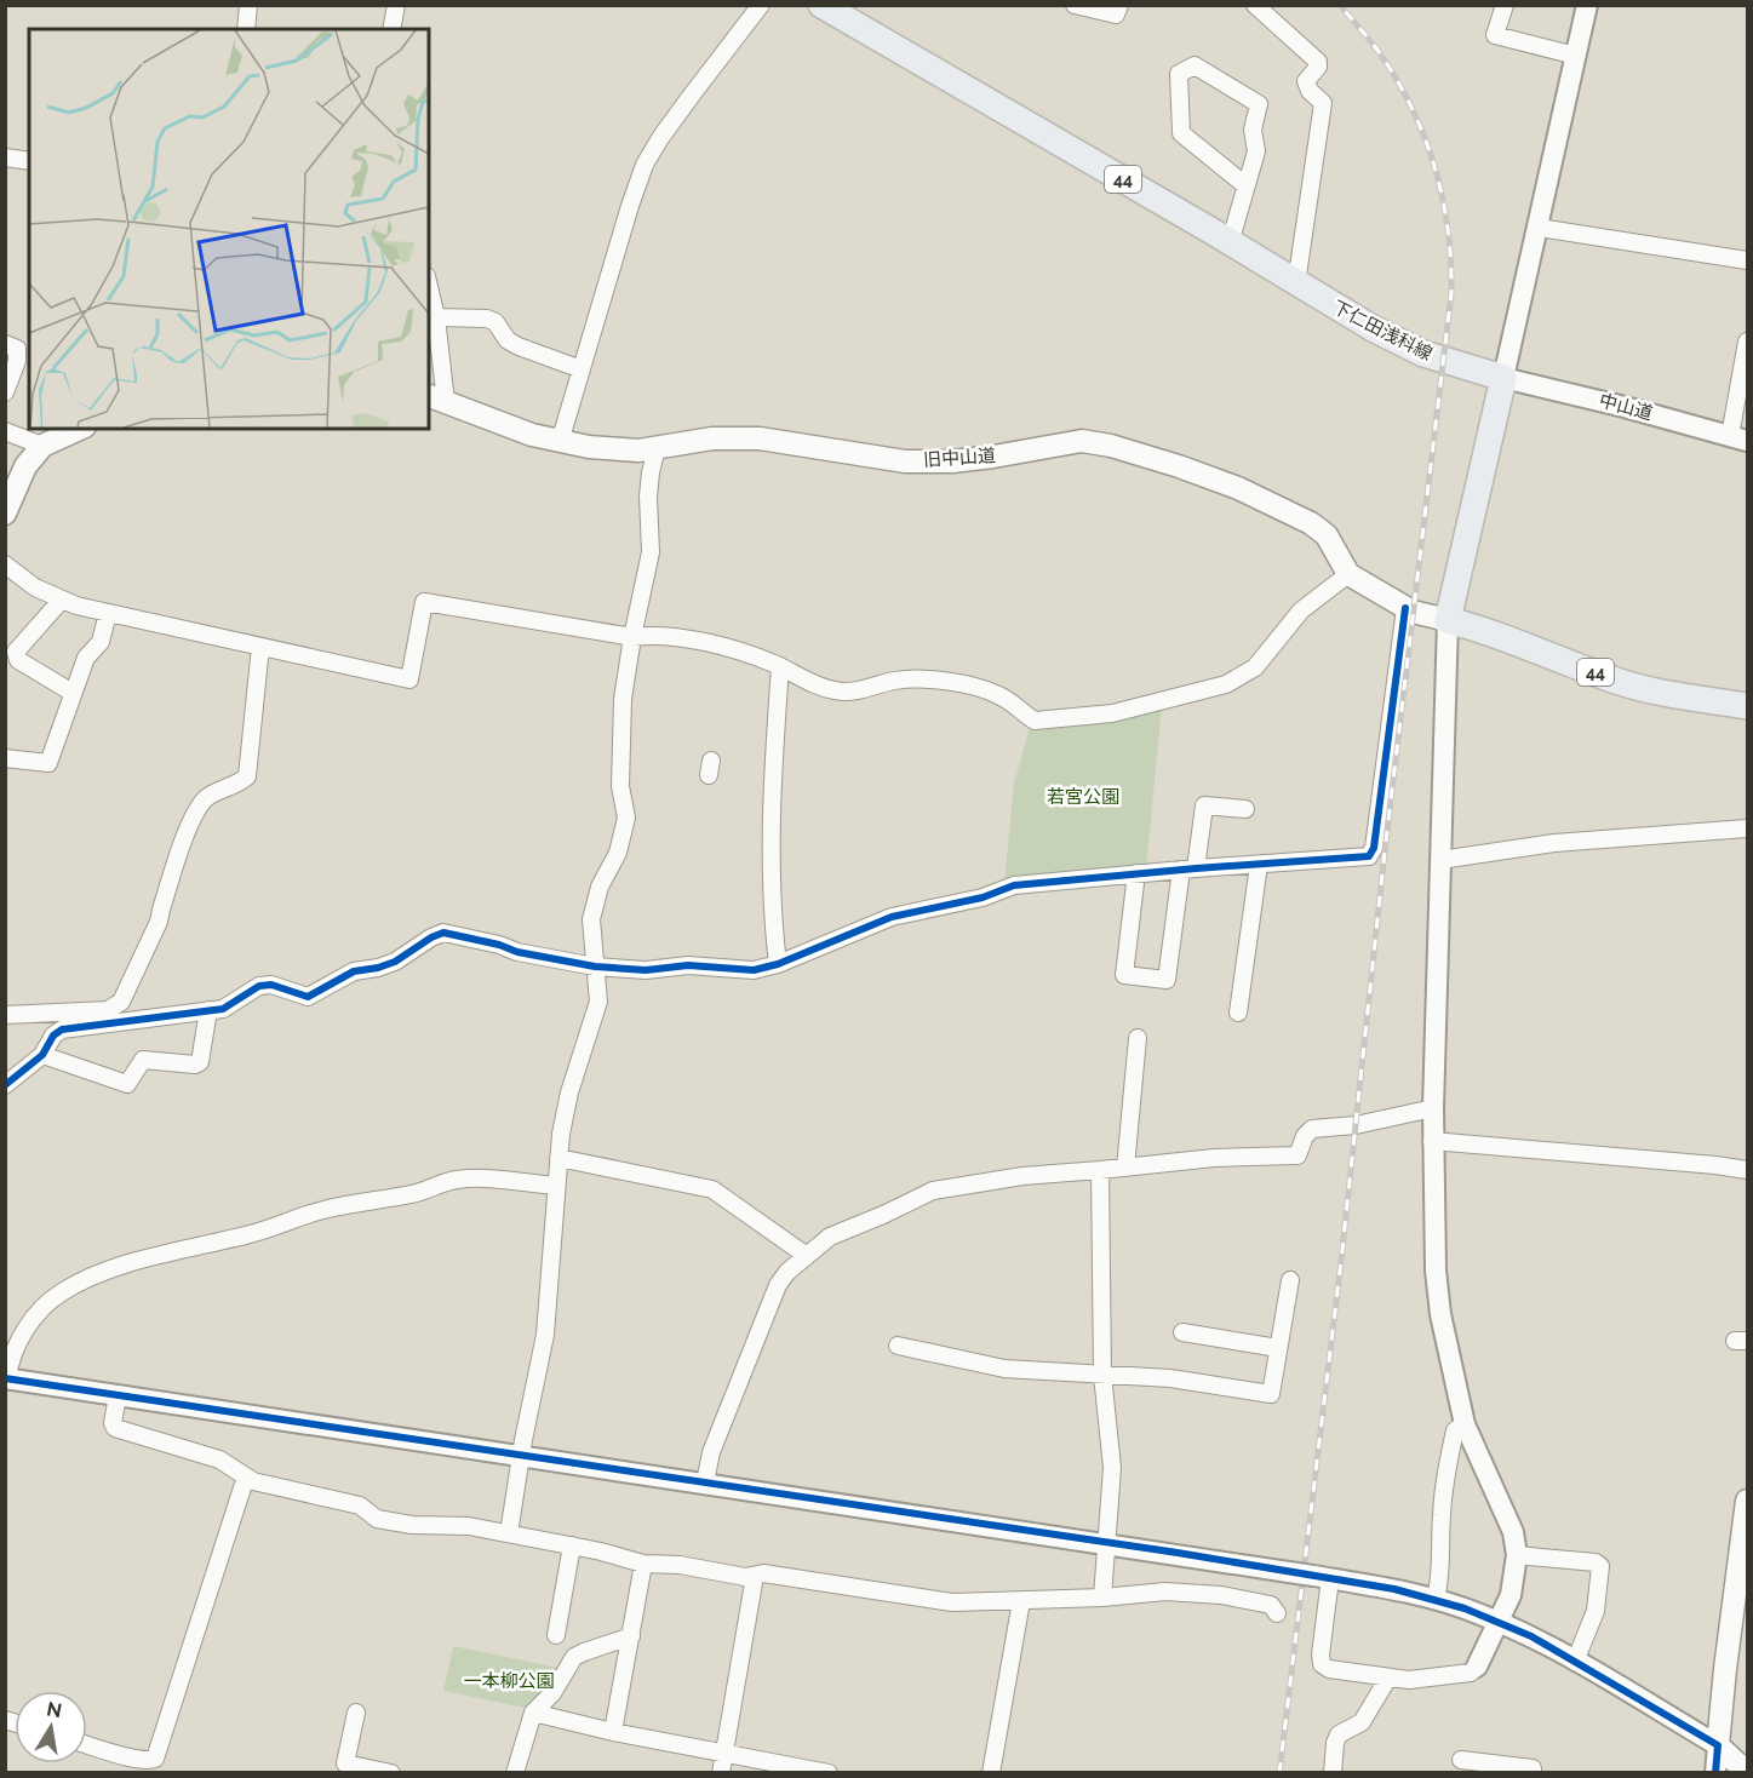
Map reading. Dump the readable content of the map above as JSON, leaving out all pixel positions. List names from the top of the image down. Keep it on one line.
{"streets":{"main road":["44","下仁田浅科線","旧中山道"],"street":["中山道"]},"crossings":[["44","旧中山道"],["下仁田浅科線","中山道"]],"parks":["若宮公園","一本柳公園"],"north":"top"}
